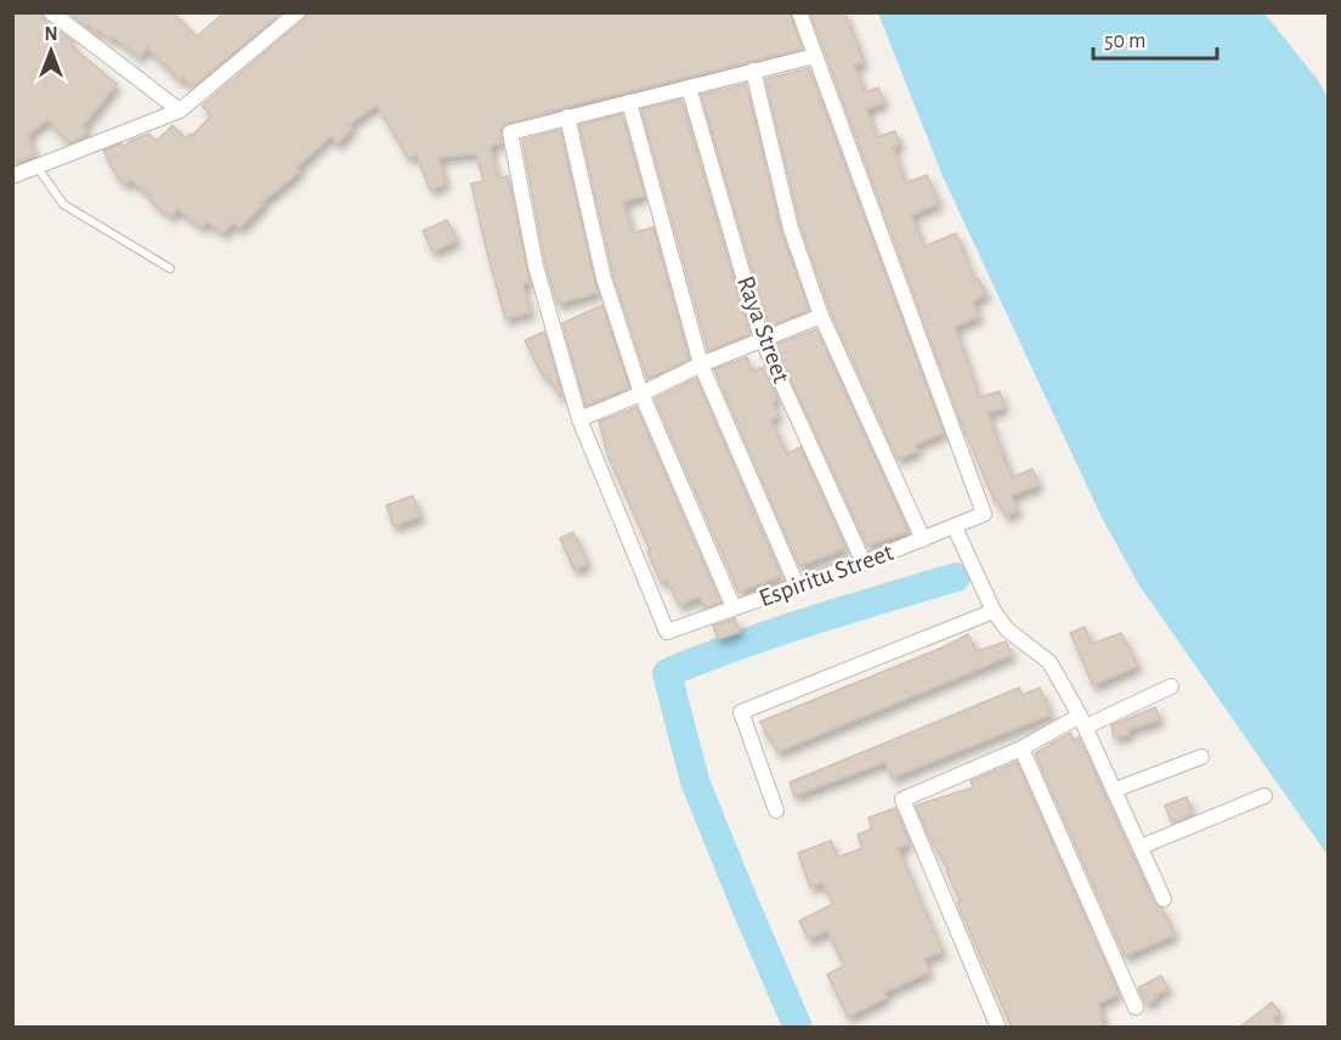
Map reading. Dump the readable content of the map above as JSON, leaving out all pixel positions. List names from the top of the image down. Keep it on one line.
{"streets":{"street":["Raya Street","Espiritu Street"]},"crossings":[["Raya Street","Espiritu Street"]],"scale_bar":"50 m","north":"top"}
